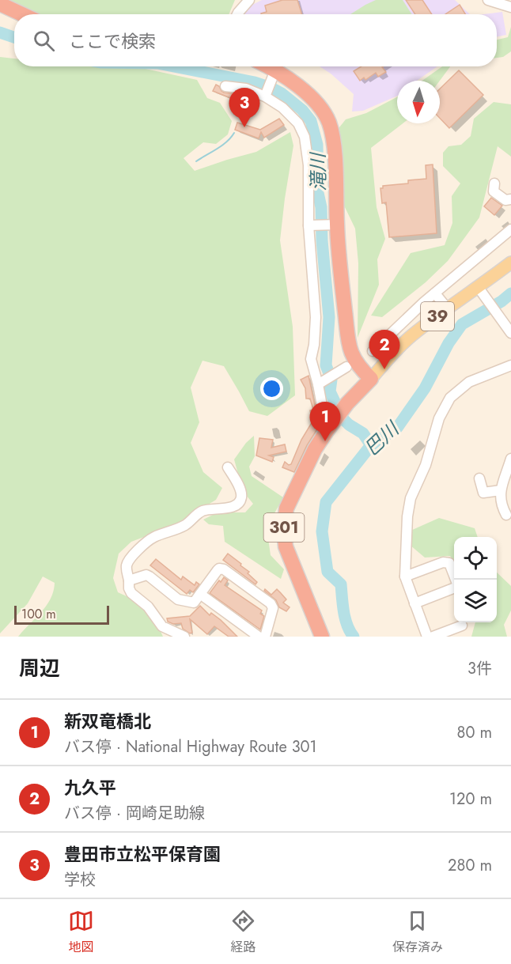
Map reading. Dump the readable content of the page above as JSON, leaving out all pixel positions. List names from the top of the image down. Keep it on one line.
{"streets":{"highway":["301"],"main road":["39"]},"crossings":[["39","301"]],"water":["滝川","巴川"],"scale_bar":"100 m","north":"bottom","page":{"search":"ここで検索","pins":["3","2","1"],"scale":"100 m","heading":["周辺","3件"],"list":[{"mark":"1","name":"新双竜橋北","note":"バス停 · National Highway Route 301","value":"80 m"},{"mark":"2","name":"九久平","note":"バス停 · 岡崎足助線","value":"120 m"},{"mark":"3","name":"豊田市立松平保育園","note":"学校","value":"280 m"}],"nav":["地図","経路","保存済み"]}}
